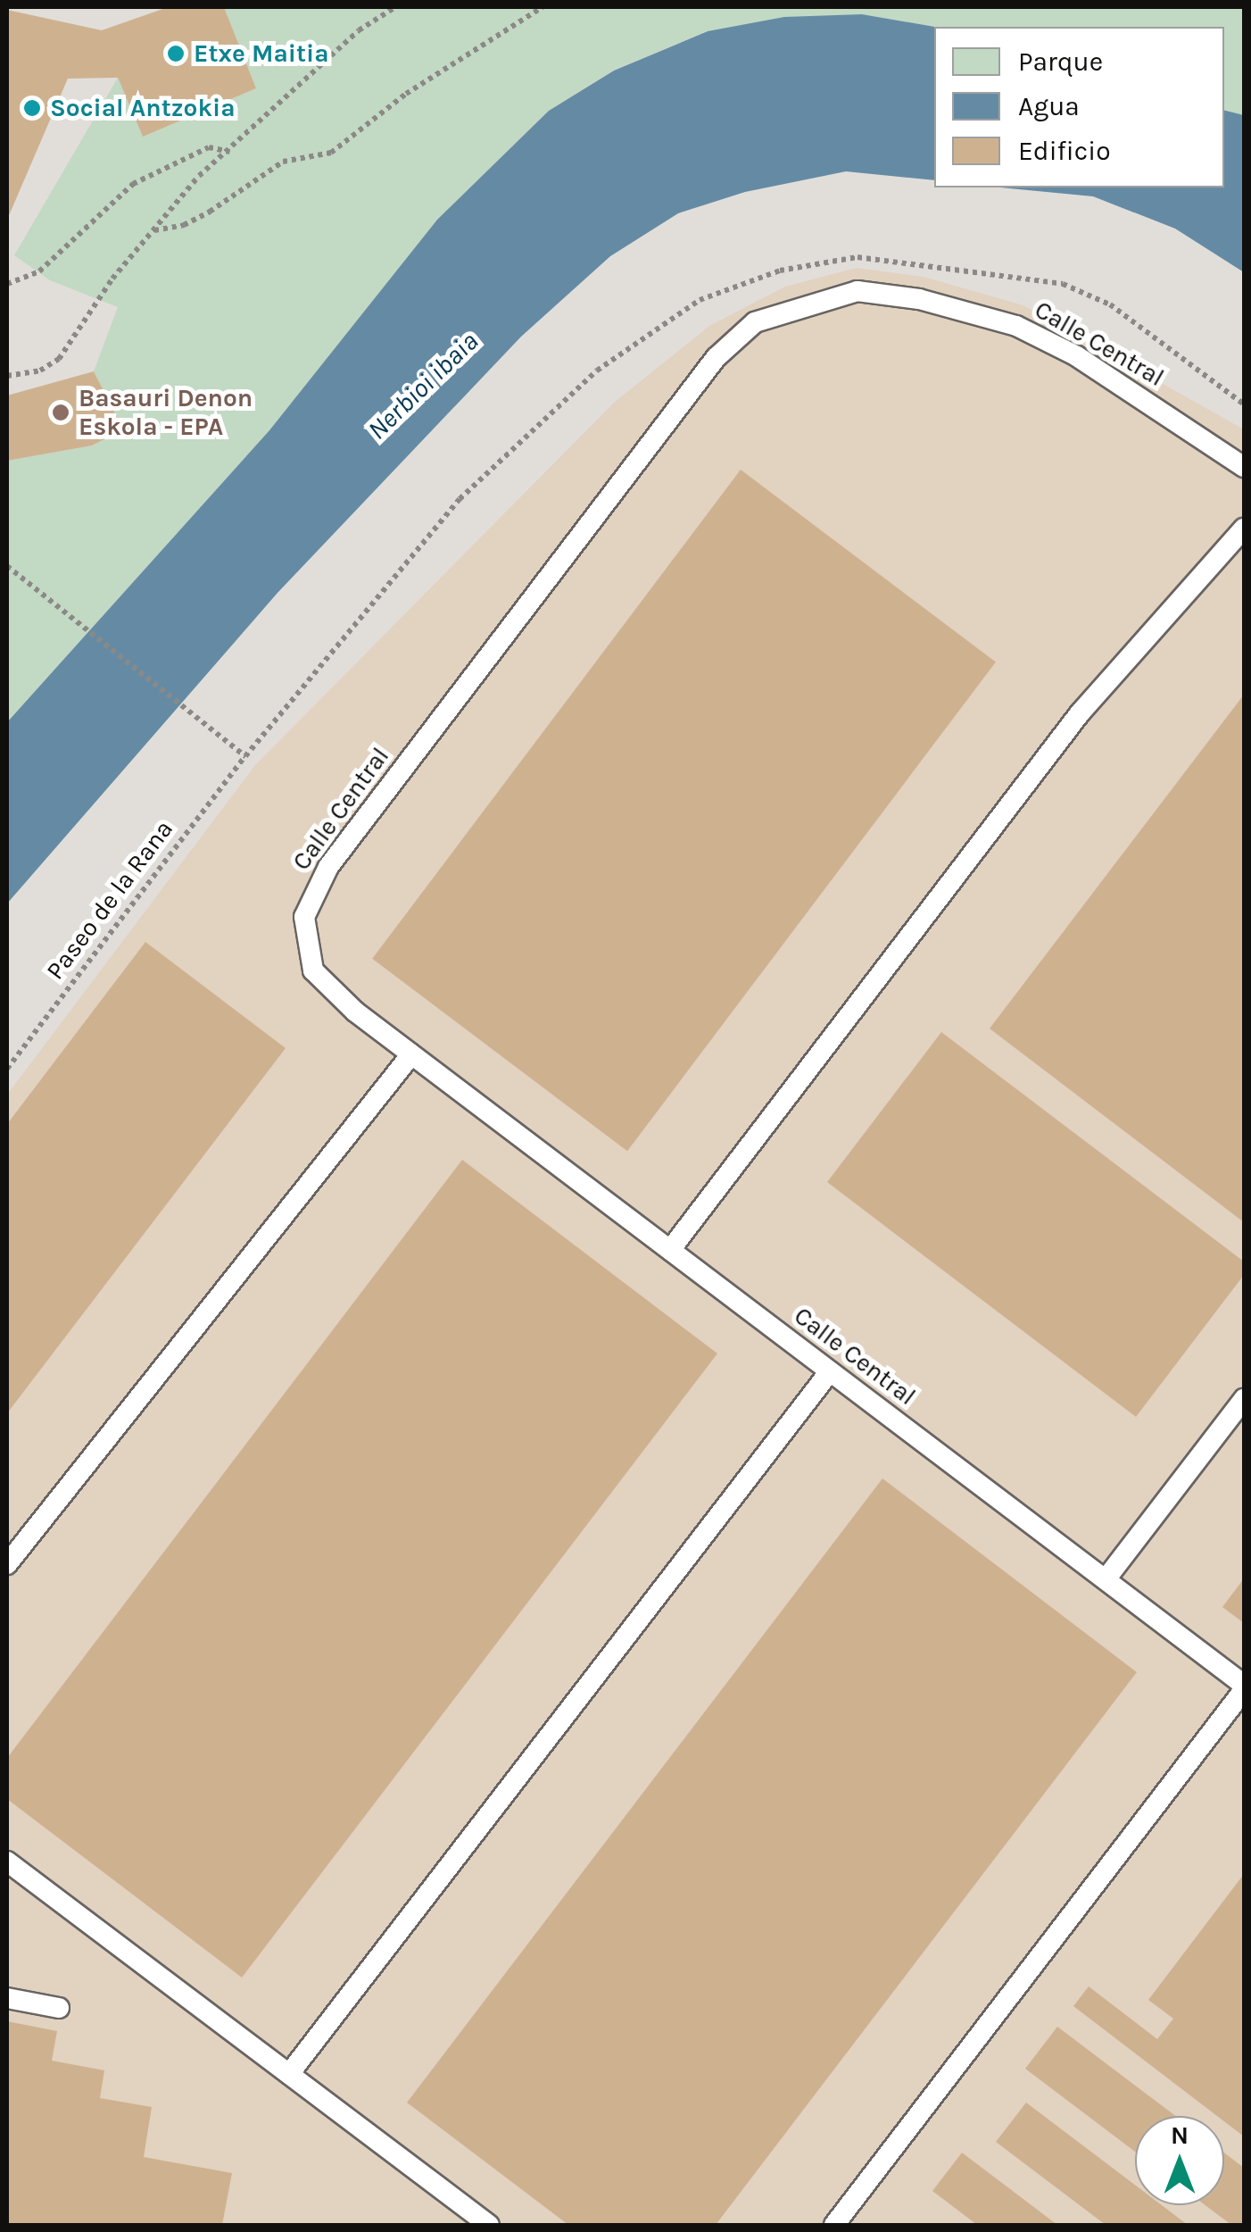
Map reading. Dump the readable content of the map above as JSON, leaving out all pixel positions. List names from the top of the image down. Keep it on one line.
{"streets":{"lane":["Calle Central"],"path":["Paseo de la Rana"]},"water":["Nerbioi ibaia"],"places":["Etxe Maitia","Social Antzokia","Basauri Denon Eskola - EPA"],"legend":["Parque","Agua","Edificio"],"north":"top"}
